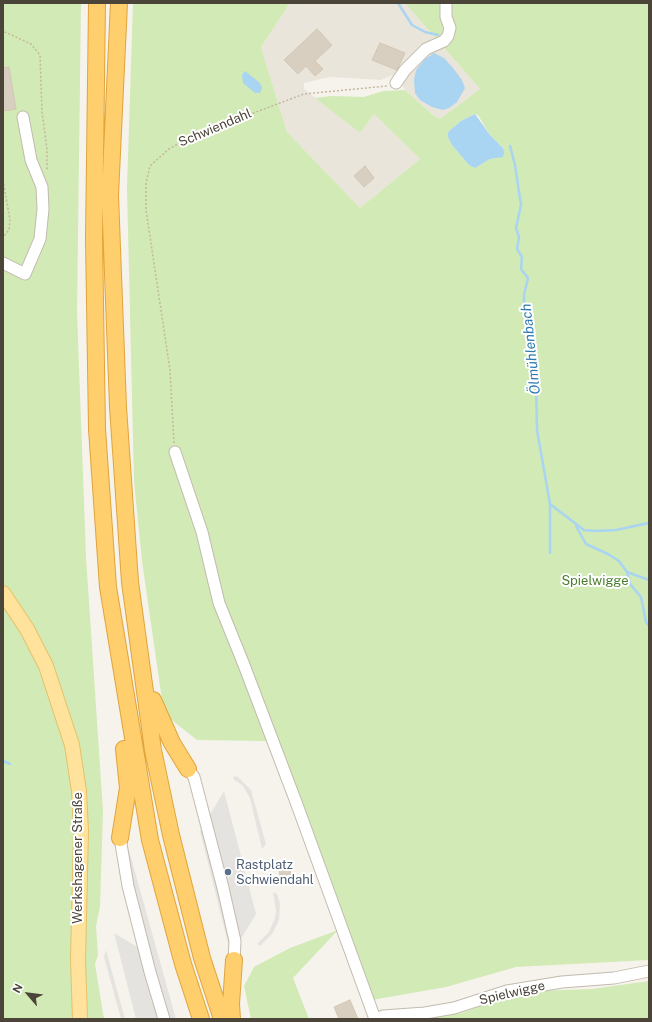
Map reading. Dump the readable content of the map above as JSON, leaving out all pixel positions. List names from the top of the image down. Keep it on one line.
{"streets":{"main road":["Werkshagener Straße"],"lane":["Spielwigge"],"path":["Schwiendahl"]},"water":["Ölmühlenbach"],"parks":["Spielwigge"],"places":["Rastplatz Schwiendahl"],"north":"top left"}
